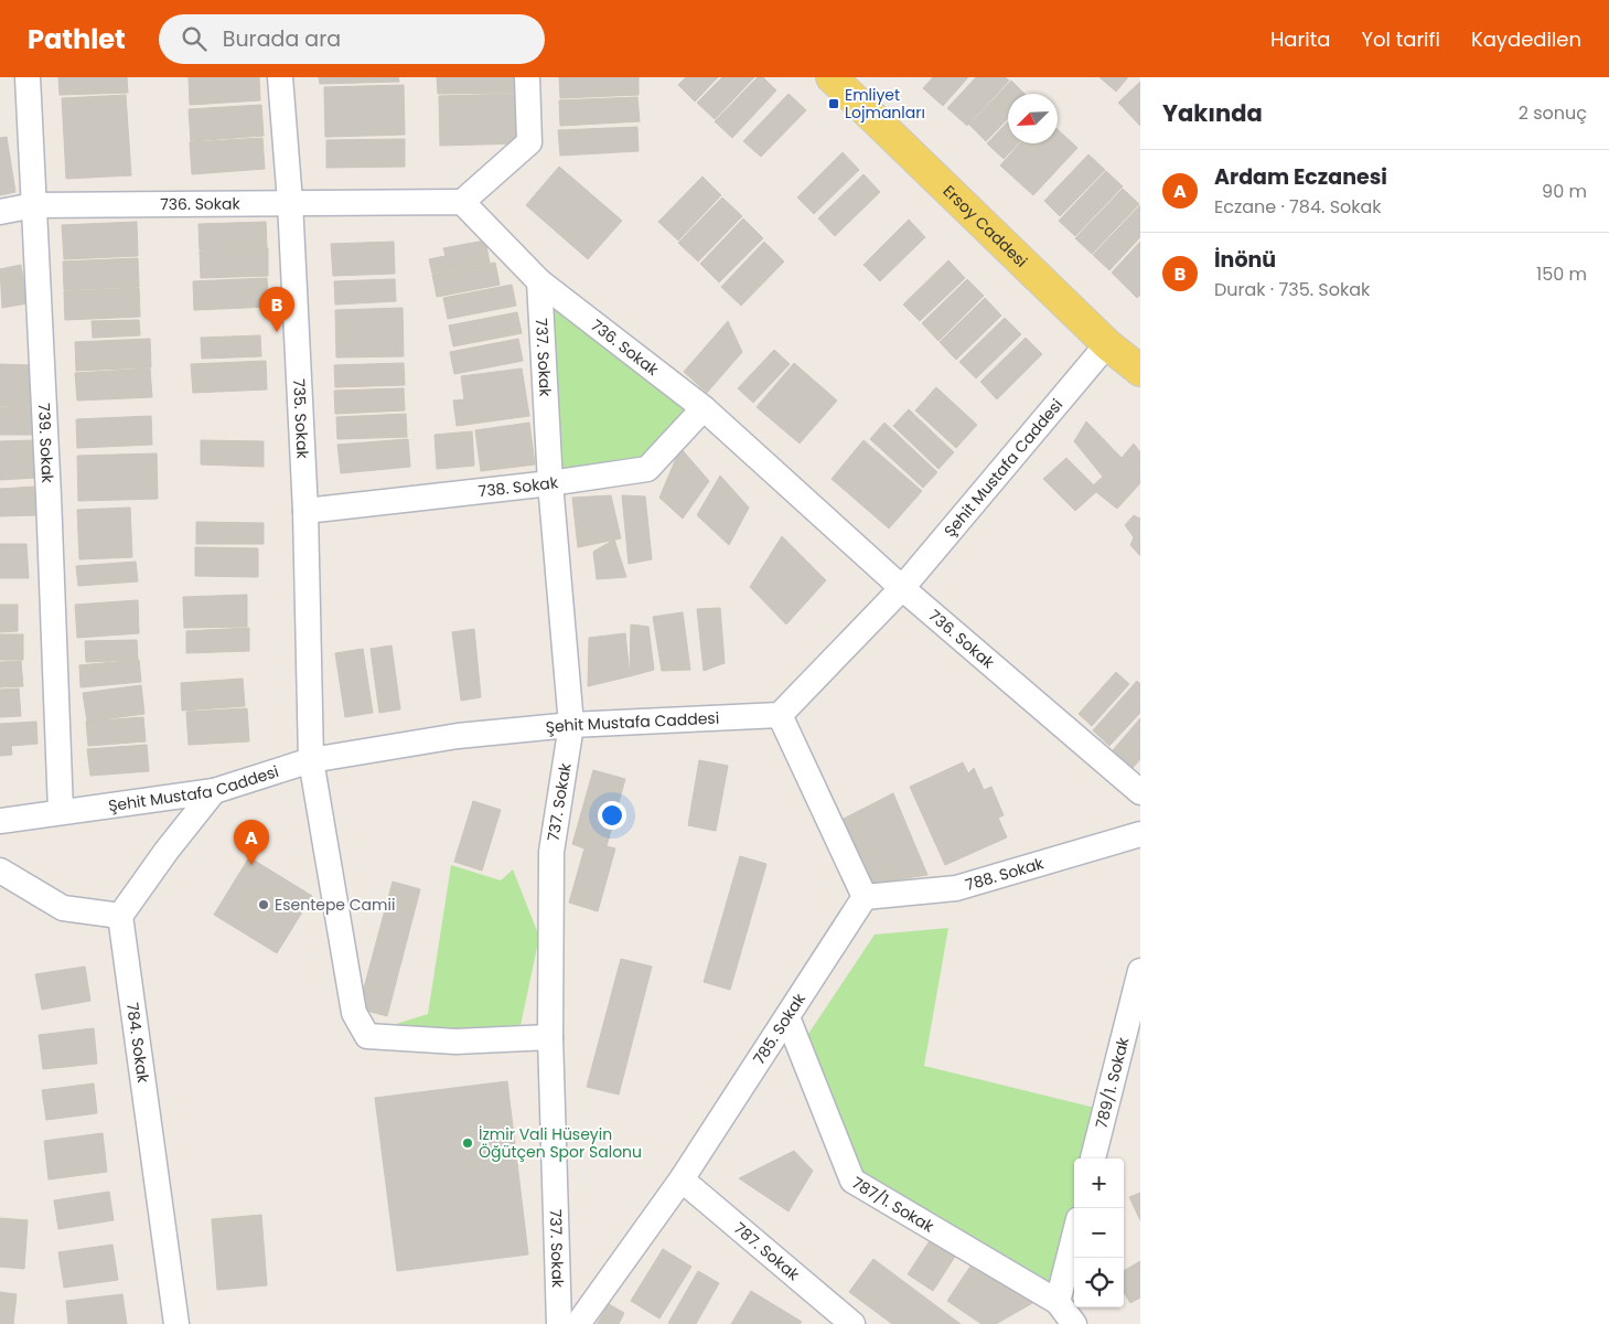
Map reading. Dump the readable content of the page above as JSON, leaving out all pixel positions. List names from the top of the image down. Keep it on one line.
{"streets":{"main road":["Ersoy Caddesi"],"street":["736. Sokak","737. Sokak","735. Sokak","739. Sokak","Şehit Mustafa Caddesi","738. Sokak","788. Sokak","785. Sokak","784. Sokak","789/1. Sokak","787/1. Sokak","787. Sokak"]},"crossings":[["736. Sokak","737. Sokak"],["736. Sokak","735. Sokak"],["736. Sokak","739. Sokak"],["736. Sokak","Şehit Mustafa Caddesi"],["736. Sokak","738. Sokak"],["Ersoy Caddesi","Şehit Mustafa Caddesi"],["737. Sokak","735. Sokak"],["737. Sokak","Şehit Mustafa Caddesi"],["737. Sokak","738. Sokak"],["735. Sokak","Şehit Mustafa Caddesi"],["735. Sokak","738. Sokak"],["739. Sokak","Şehit Mustafa Caddesi"],["788. Sokak","785. Sokak"],["785. Sokak","787/1. Sokak"],["785. Sokak","787. Sokak"]],"places":{"transit":["Emliyet Lojmanları"],"other":["Esentepe Camii","İzmir Vali Hüseyin Öğütçen Spor Salonu"]},"north":"bottom left","page":{"header":"Pathlet","search":"Burada ara","nav":["Harita","Yol tarifi","Kaydedilen"],"heading":["Yakında","2 sonuç"],"list":[{"mark":"A","name":"Ardam Eczanesi","note":"Eczane · 784. Sokak","value":"90 m"},{"mark":"B","name":"İnönü","note":"Durak · 735. Sokak","value":"150 m"}],"pins":["B","A"],"map_buttons":["+","−"]}}
